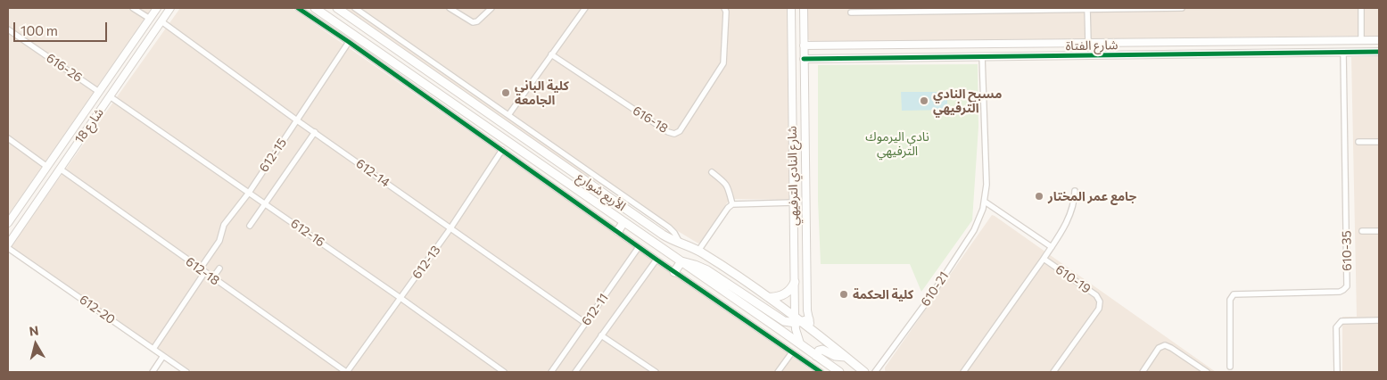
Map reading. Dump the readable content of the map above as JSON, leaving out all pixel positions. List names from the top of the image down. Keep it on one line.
{"streets":{"main road":["الأربع شوارع"],"street":["شارع الفتاة","616-26","616-18","شارع 18","612-15","612-14","شارع النادي الترفيهي","612-16","610-35","612-13","612-18","610-19","610-21","612-20","612-11"]},"crossings":[["شارع الفتاة","شارع النادي الترفيهي"],["شارع الفتاة","610-35"],["شارع الفتاة","610-21"],["616-26","شارع 18"],["شارع 18","612-14"],["شارع 18","612-16"],["شارع 18","612-18"],["612-15","612-14"],["612-15","612-16"],["612-15","612-18"],["612-15","612-20"],["612-14","612-13"],["612-14","612-11"],["شارع النادي الترفيهي","الأربع شوارع"],["612-16","612-13"],["612-13","612-18"]],"parks":["نادي اليرموك الترفيهي"],"places":["كلية الباني الجامعة","مسبح النادي الترفيهي","جامع عمر المختار","كلية الحكمة"],"scale_bar":"100 m","north":"top"}
